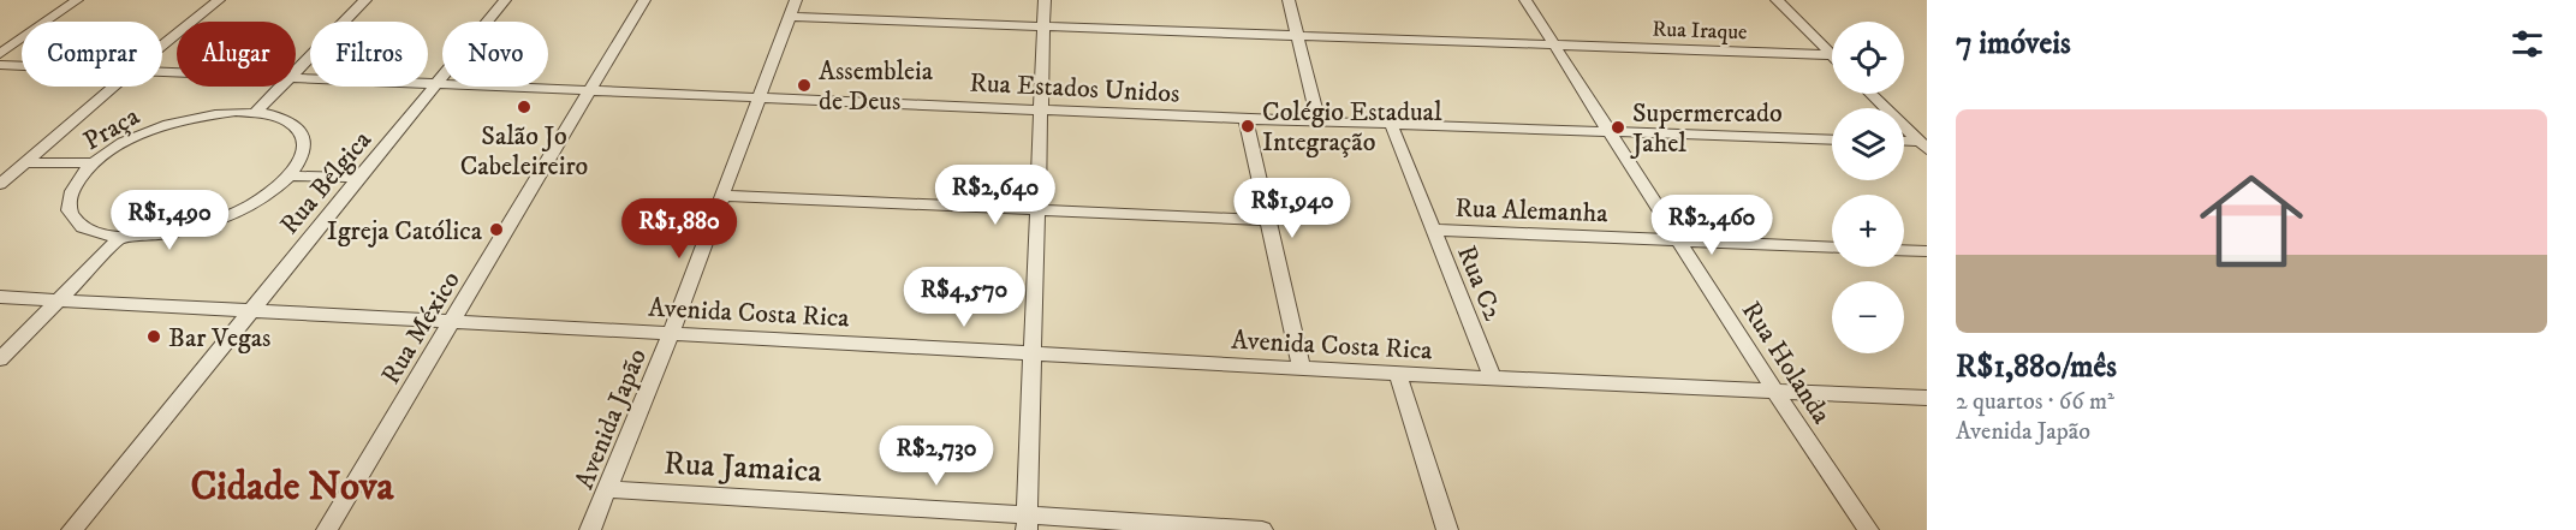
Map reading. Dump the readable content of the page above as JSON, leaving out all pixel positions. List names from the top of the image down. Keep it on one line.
{"streets":{"street":["Rua Iraque","Rua Estados Unidos","Praça","Rua Bélgica","Rua Alemanha","Rua C2","Avenida Costa Rica","Rua México","Rua Holanda","Avenida Japão","Rua Jamaica"]},"crossings":[["Rua Iraque","Rua Holanda"],["Rua Iraque","Avenida Japão"],["Rua Estados Unidos","Rua Bélgica"],["Rua Estados Unidos","Rua C2"],["Rua Estados Unidos","Rua México"],["Rua Estados Unidos","Rua Holanda"],["Rua Estados Unidos","Avenida Japão"],["Rua Bélgica","Avenida Costa Rica"],["Rua Alemanha","Rua C2"],["Rua Alemanha","Rua Holanda"],["Rua C2","Avenida Costa Rica"],["Avenida Costa Rica","Rua México"],["Avenida Costa Rica","Rua Holanda"],["Avenida Costa Rica","Avenida Japão"],["Avenida Japão","Rua Jamaica"]],"districts":["Cidade Nova"],"places":["Assembleia de Deus","Salão Jo Cabeleireiro","Colégio Estadual Integração","Supermercado Jahel","Igreja Católica","Bar Vegas"],"page":{"heading":"7 imóveis","map_buttons":["+","−"],"chip":["Comprar","Alugar","Filtros","Novo"],"list":[{"name":"R$1,880/mês","note":"2 quartos · 66 m² · Avenida Japão"}],"price":["R$2,640","R$1,940","R$1,490","R$2,460","R$1,880","R$4,570","R$2,730"]}}
